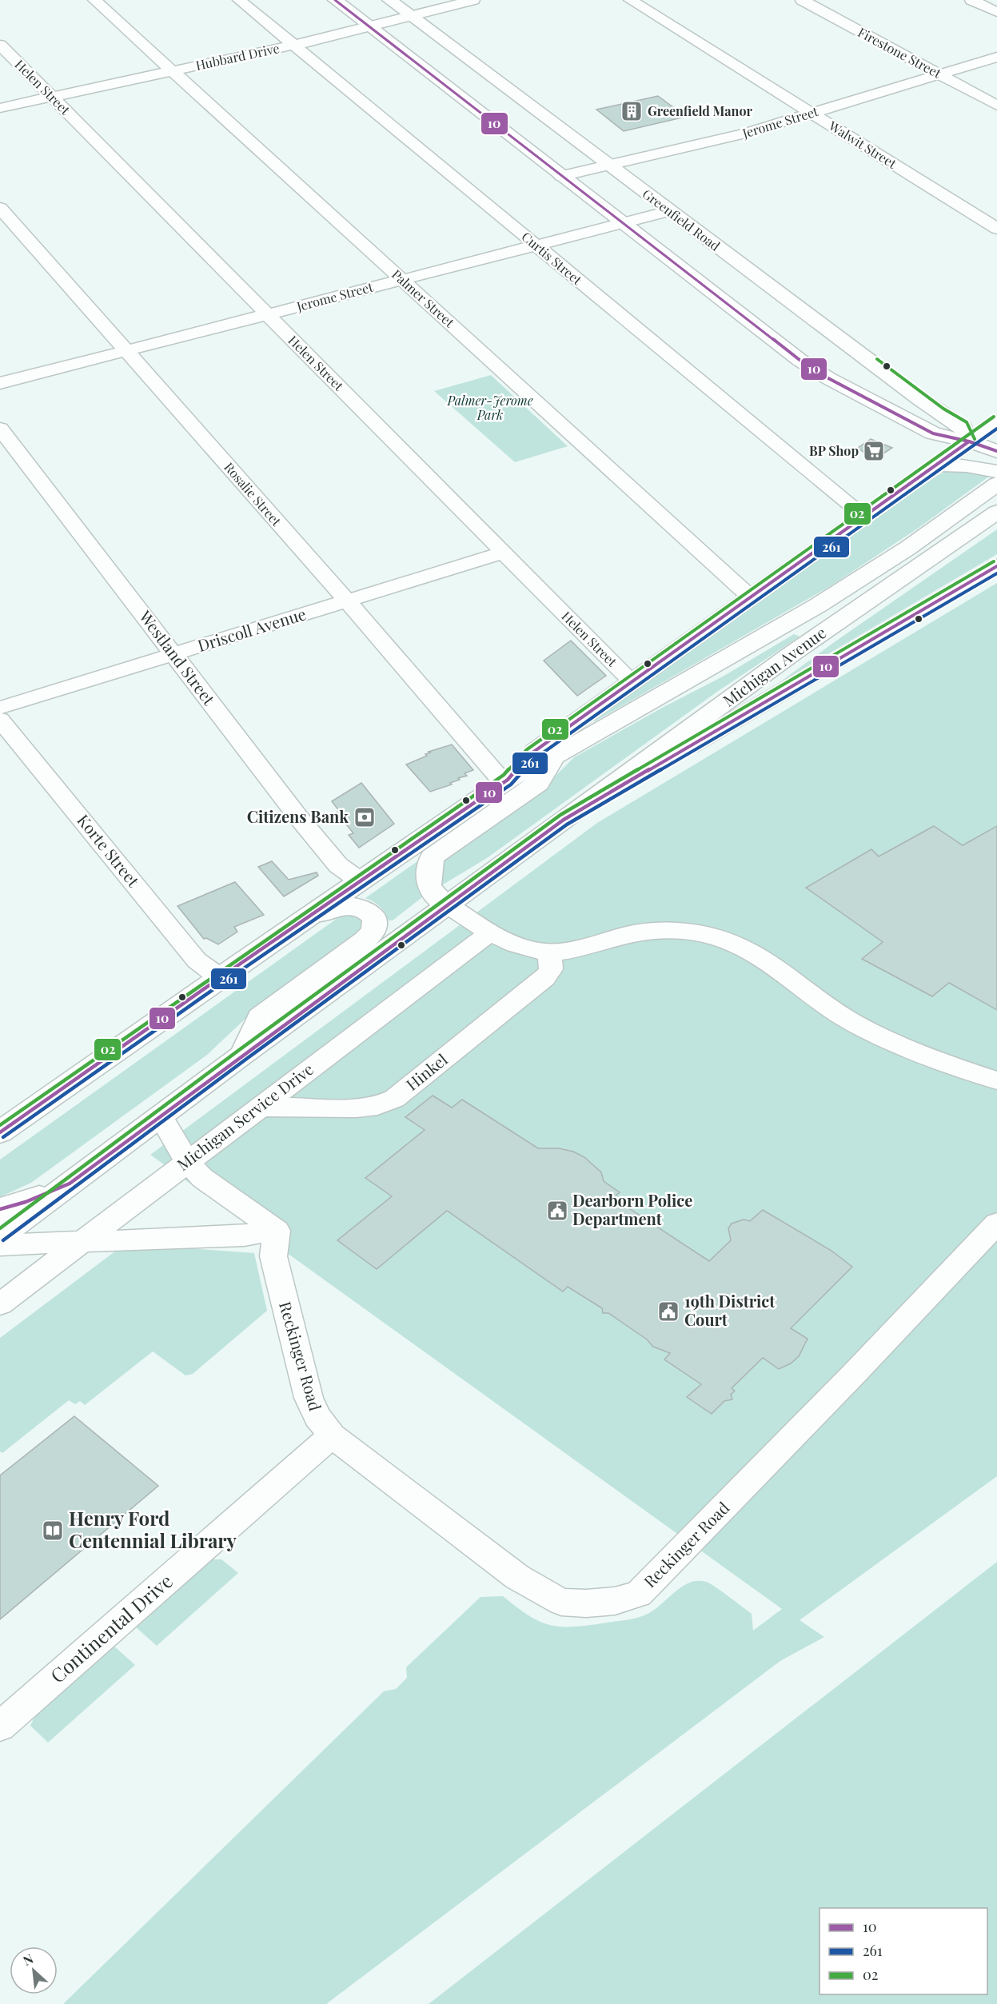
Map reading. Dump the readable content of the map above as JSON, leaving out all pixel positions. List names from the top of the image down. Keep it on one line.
{"streets":{"main road":["Greenfield Road","Michigan Avenue"],"street":["Firestone Street","Hubbard Drive","Helen Street","Jerome Street","Walwit Street","Curtis Street","Palmer Street","Rosalie Street","Driscoll Avenue","Westland Street","Korte Street","Hinkel","Michigan Service Drive","Reckinger Road","Continental Drive"]},"crossings":[["Firestone Street","Jerome Street"],["Hubbard Drive","Helen Street"],["Hubbard Drive","Greenfield Road"],["Hubbard Drive","Curtis Street"],["Hubbard Drive","Palmer Street"],["Helen Street","Jerome Street"],["Helen Street","Driscoll Avenue"],["Jerome Street","Walwit Street"],["Jerome Street","Greenfield Road"],["Jerome Street","Curtis Street"],["Jerome Street","Palmer Street"],["Jerome Street","Rosalie Street"],["Rosalie Street","Driscoll Avenue"],["Rosalie Street","Michigan Avenue"],["Driscoll Avenue","Westland Street"],["Westland Street","Michigan Avenue"],["Michigan Avenue","Korte Street"],["Hinkel","Michigan Service Drive"],["Reckinger Road","Continental Drive"]],"parks":["Palmer-Jerome Park"],"places":{"building":["Greenfield Manor"],"supermarket":["BP Shop"],"bank":["Citizens Bank"],"public building":["Dearborn Police Department","19th District Court"],"library":["Henry Ford Centennial Library"]},"lines":["transit line 10","transit line 02","transit line 261"],"legend":["10","261","02"],"north":"top left"}
